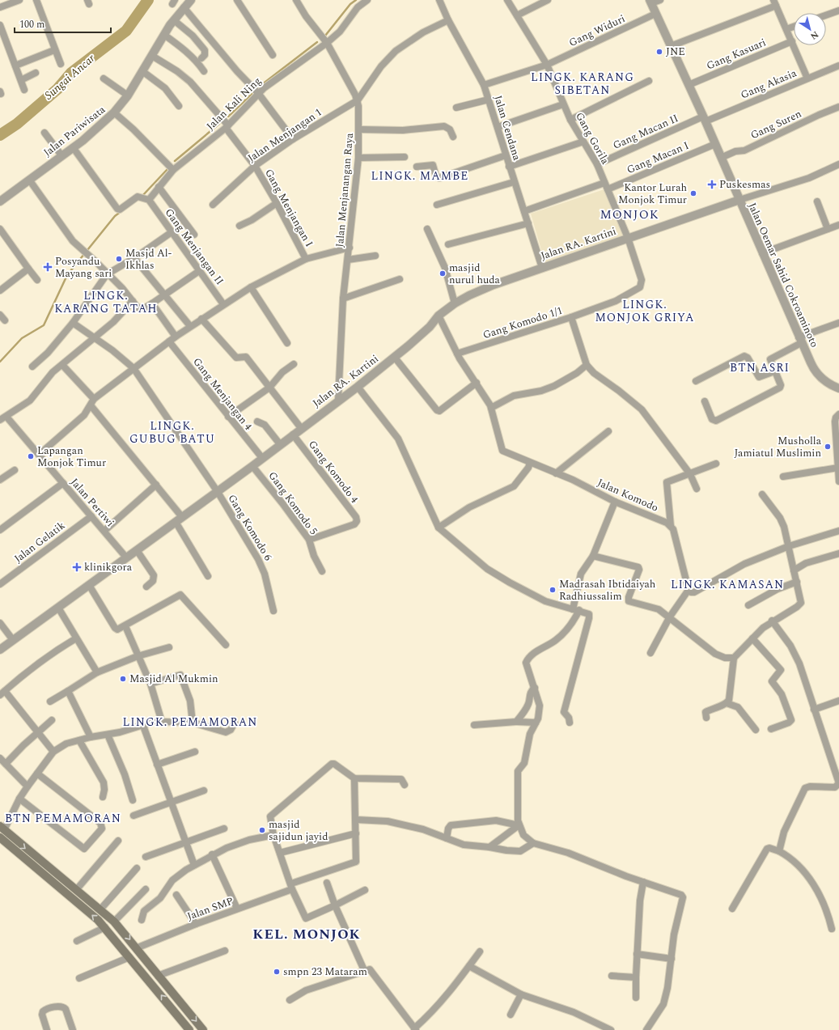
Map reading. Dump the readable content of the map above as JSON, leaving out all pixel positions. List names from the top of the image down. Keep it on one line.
{"streets":{"street":["Gang Widuri","Gang Kasuari","Gang Akasia","Jalan Kali Ning","Gang Suren","Jalan Cendana","Jalan Pariwisata","Gang Macan II","Jalan Menjangan 1","Gang Gorila","Gang Macan I","Jalan Menjanangan Raya","Gang Menjangan I","Jalan RA. Kartini","Gang Menjangan II","Jalan Oemar Sahid Cokroaminoto","Gang Komodo 1/1","Gang Menjangan 4","Gang Komodo 4","Jalan Komodo","Jalan Pertiwi","Gang Komodo 5","Gang Komodo 6","Jalan Gelatik","Jalan SMP"]},"crossings":[["Gang Widuri","Jalan Cendana"],["Gang Widuri","Gang Gorila"],["Gang Widuri","Jalan Oemar Sahid Cokroaminoto"],["Gang Kasuari","Jalan Oemar Sahid Cokroaminoto"],["Gang Akasia","Gang Macan II"],["Gang Akasia","Jalan Oemar Sahid Cokroaminoto"],["Jalan Kali Ning","Jalan Menjanangan Raya"],["Jalan Kali Ning","Gang Menjangan I"],["Jalan Kali Ning","Gang Menjangan II"],["Gang Suren","Jalan Oemar Sahid Cokroaminoto"],["Jalan Cendana","Jalan RA. Kartini"],["Jalan Pariwisata","Gang Menjangan I"],["Gang Macan II","Gang Gorila"],["Gang Macan II","Jalan Oemar Sahid Cokroaminoto"],["Jalan Menjangan 1","Jalan Menjanangan Raya"],["Jalan Menjangan 1","Gang Menjangan I"],["Gang Gorila","Gang Macan I"],["Gang Gorila","Jalan RA. Kartini"],["Gang Gorila","Gang Komodo 1/1"],["Gang Macan I","Jalan Oemar Sahid Cokroaminoto"],["Jalan Menjanangan Raya","Jalan RA. Kartini"],["Jalan RA. Kartini","Jalan Oemar Sahid Cokroaminoto"],["Jalan RA. Kartini","Gang Menjangan 4"],["Jalan RA. Kartini","Gang Komodo 4"],["Jalan RA. Kartini","Jalan Komodo"],["Jalan RA. Kartini","Jalan Pertiwi"],["Jalan RA. Kartini","Gang Komodo 5"],["Jalan RA. Kartini","Gang Komodo 6"],["Gang Komodo 1/1","Jalan Komodo"],["Gang Komodo 4","Gang Komodo 5"],["Jalan Pertiwi","Jalan Gelatik"]],"districts":["LINGK. KARANG SIBETAN","LINGK. MAMBE","MONJOK","LINGK. KARANG TATAH","LINGK. MONJOK GRIYA","BTN ASRI","LINGK. GUBUG BATU","LINGK. KAMASAN","LINGK. PEMAMORAN","BTN PEMAMORAN","KEL. MONJOK"],"water":["Sungai Ancar"],"places":{"other":["JNE","Kantor Lurah Monjok Timur","Masjd Al- Ikhlas","masjid nurul huda","Musholla Jamiatul Muslimin","Lapangan Monjok Timur","Madrasah Ibtidaiyah Radhiussalim","Masjid Al Mukmin","masjid sajidun jayid","smpn 23 Mataram"],"health":["Puskesmas","Posyandu Mayang sari","klinikgora"]},"scale_bar":"100 m","north":"bottom right"}
